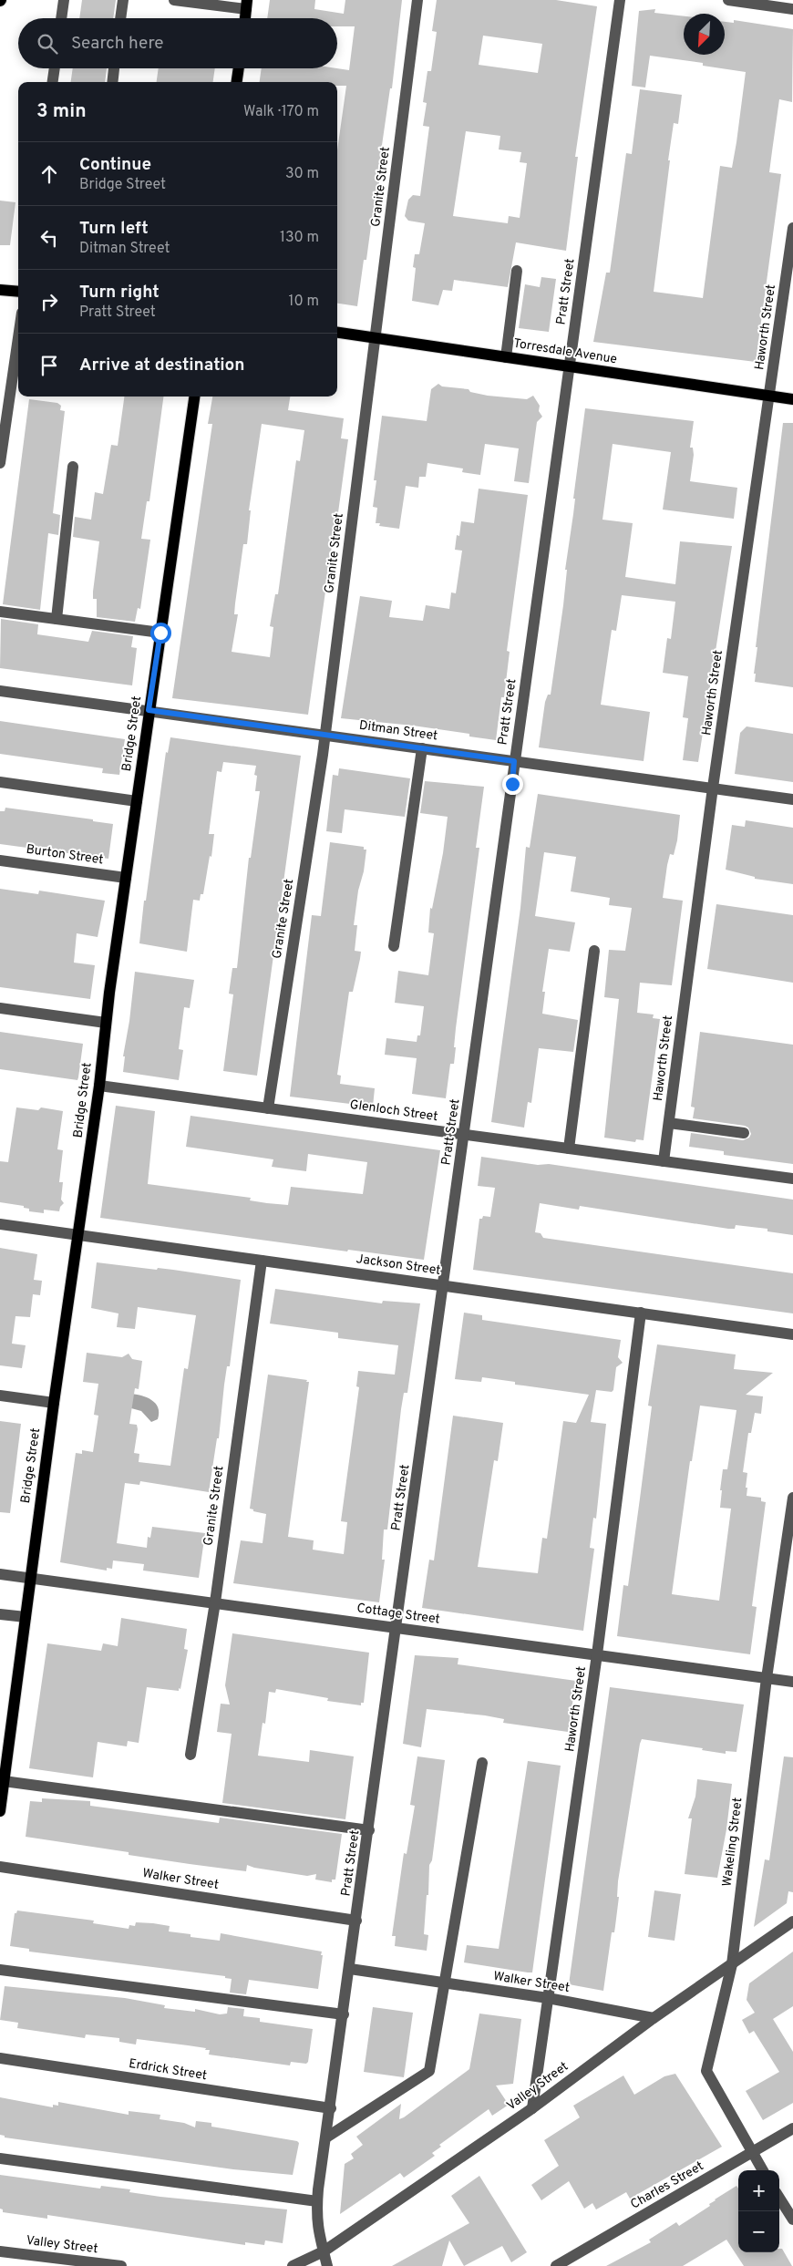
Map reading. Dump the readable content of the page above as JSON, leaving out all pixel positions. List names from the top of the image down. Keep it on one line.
{"streets":{"main road":["Torresdale Avenue","Bridge Street"],"street":["Granite Street","Pratt Street","Haworth Street","Ditman Street","Burton Street","Glenloch Street","Jackson Street","Cottage Street","Wakeling Street","Walker Street","Erdrick Street","Valley Street","Charles Street"]},"crossings":[["Granite Street","Torresdale Avenue"],["Granite Street","Ditman Street"],["Granite Street","Glenloch Street"],["Granite Street","Jackson Street"],["Granite Street","Cottage Street"],["Pratt Street","Torresdale Avenue"],["Pratt Street","Ditman Street"],["Pratt Street","Glenloch Street"],["Pratt Street","Jackson Street"],["Pratt Street","Cottage Street"],["Pratt Street","Walker Street"],["Pratt Street","Erdrick Street"],["Pratt Street","Valley Street"],["Haworth Street","Torresdale Avenue"],["Haworth Street","Ditman Street"],["Haworth Street","Glenloch Street"],["Haworth Street","Jackson Street"],["Haworth Street","Cottage Street"],["Haworth Street","Walker Street"],["Haworth Street","Valley Street"],["Ditman Street","Bridge Street"],["Bridge Street","Burton Street"],["Bridge Street","Glenloch Street"],["Bridge Street","Jackson Street"],["Bridge Street","Cottage Street"],["Cottage Street","Wakeling Street"],["Wakeling Street","Valley Street"],["Wakeling Street","Charles Street"],["Walker Street","Valley Street"]],"north":"bottom left","page":{"search":"Search here","heading":["3 min","Walk · 170 m"],"list":[["Continue","Bridge Street","30 m"],["Turn left","Ditman Street","130 m"],["Turn right","Pratt Street","10 m"],"Arrive at destination"],"map_buttons":["+","−"]}}
